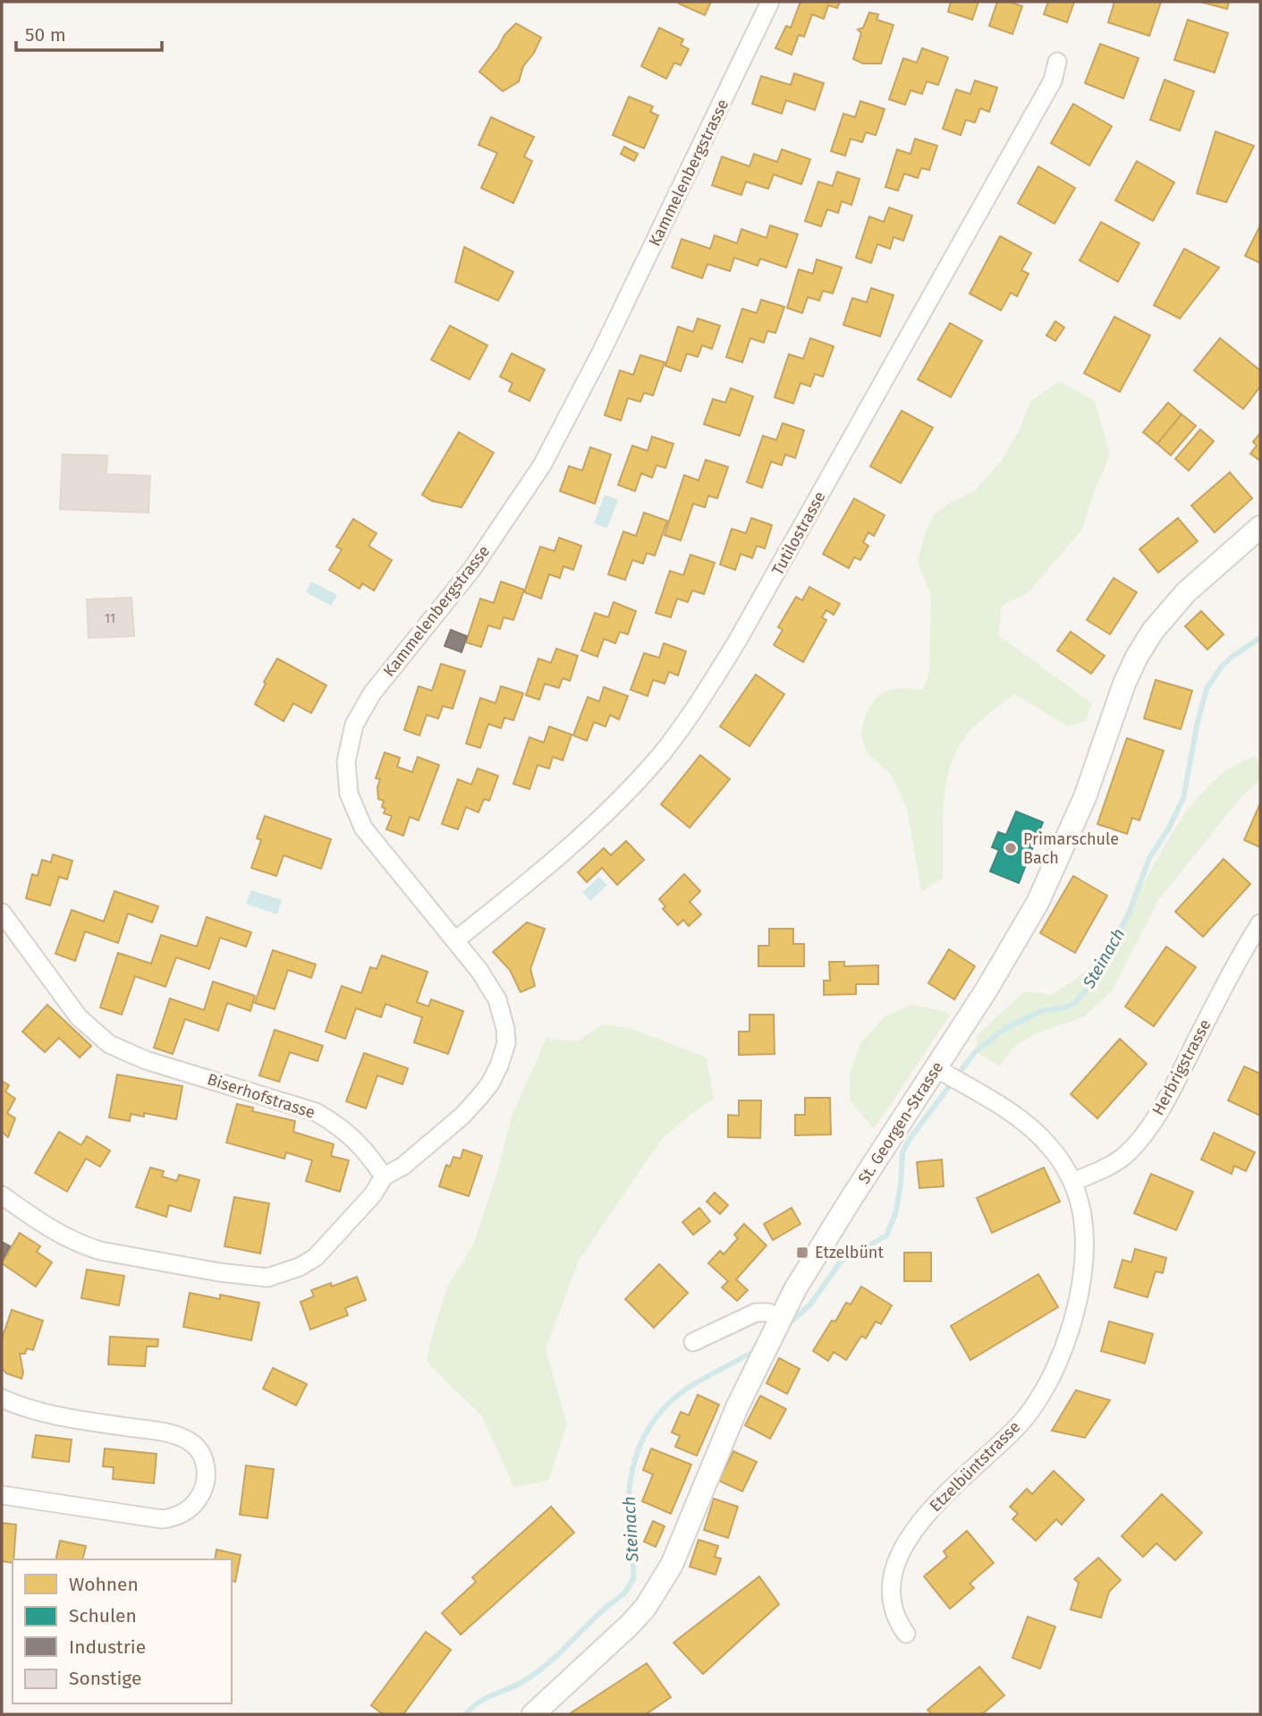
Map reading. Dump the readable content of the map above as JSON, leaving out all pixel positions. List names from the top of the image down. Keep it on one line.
{"streets":{"street":["Kammelenbergstrasse","Tutilostrasse","Herbrigstrasse","Biserhofstrasse","St. Georgen-Strasse","Etzelbüntstrasse"]},"crossings":[["Kammelenbergstrasse","Tutilostrasse"],["Kammelenbergstrasse","Biserhofstrasse"],["Herbrigstrasse","Etzelbüntstrasse"],["St. Georgen-Strasse","Etzelbüntstrasse"]],"water":["Steinach"],"places":{"other":["Primarschule Bach"],"transit":["Etzelbünt"]},"house_numbers":["11"],"legend":["Wohnen","Schulen","Industrie","Sonstige"],"scale_bar":"50 m"}
